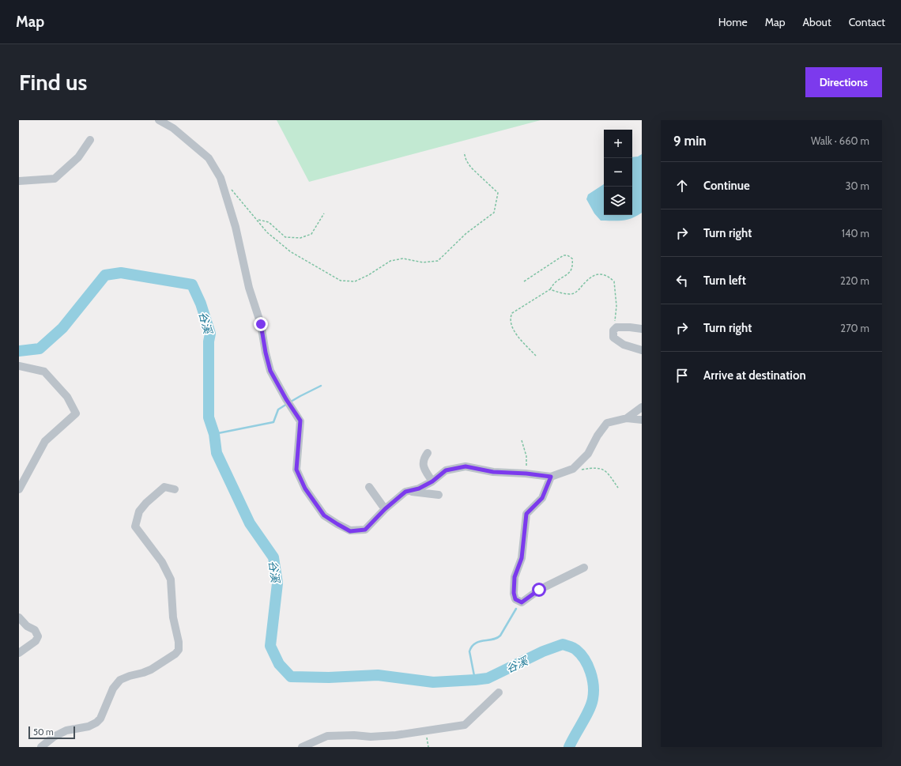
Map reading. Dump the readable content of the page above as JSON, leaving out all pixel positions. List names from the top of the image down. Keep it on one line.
{"water":["谷溪"],"scale_bar":"50 m","page":{"header":"Map","nav":["Home","Map","About","Contact"],"buttons":"Directions","title":"Find us","heading":["9 min","Walk · 660 m"],"map_buttons":["+","−"],"list":[["Continue","30 m"],["Turn right","140 m"],["Turn left","220 m"],["Turn right","270 m"],"Arrive at destination"],"scale":"50 m"}}
